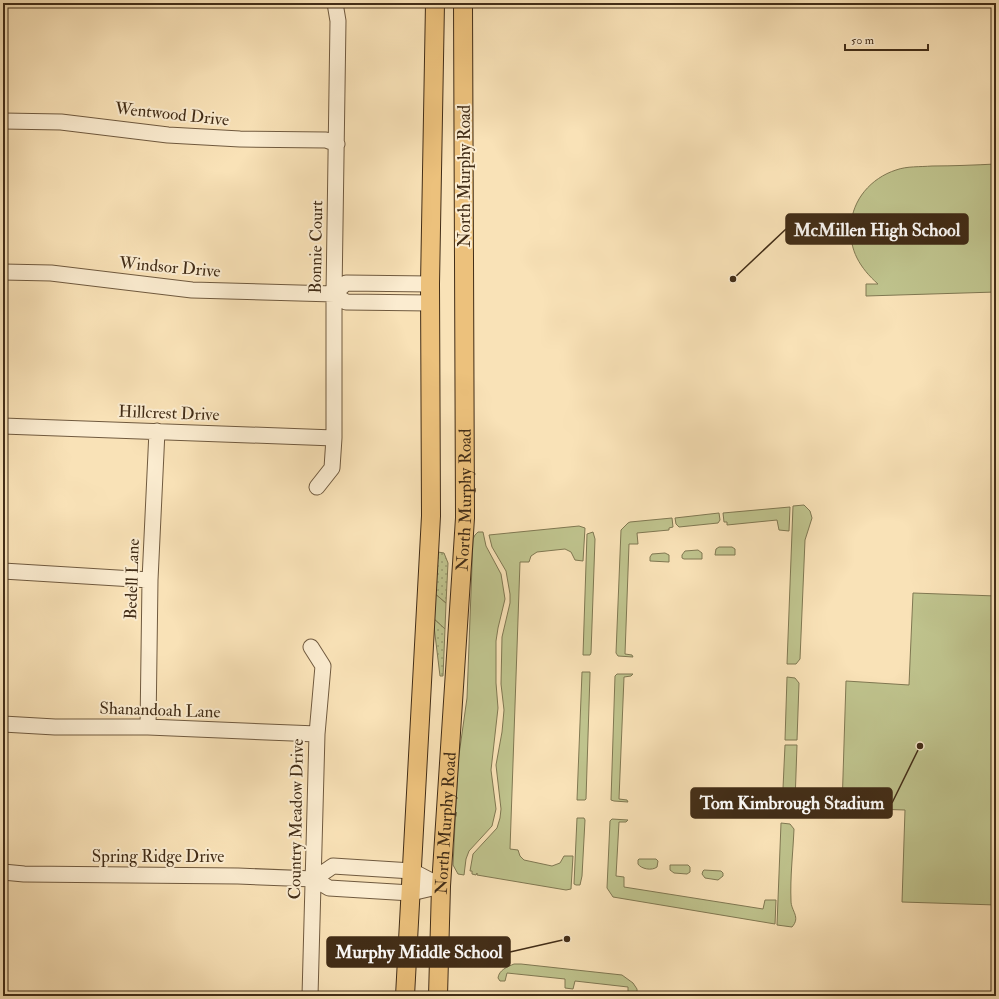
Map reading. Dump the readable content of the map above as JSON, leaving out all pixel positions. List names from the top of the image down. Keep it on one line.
{"streets":{"main road":["North Murphy Road"],"street":["Wentwood Drive","Bonnie Court","Windsor Drive","Hillcrest Drive","Bedell Lane","Shanandoah Lane","Country Meadow Drive","Spring Ridge Drive"]},"crossings":[["Wentwood Drive","Bonnie Court"],["North Murphy Road","Windsor Drive"],["North Murphy Road","Spring Ridge Drive"],["Bonnie Court","Windsor Drive"],["Bonnie Court","Hillcrest Drive"],["Hillcrest Drive","Bedell Lane"],["Bedell Lane","Shanandoah Lane"],["Shanandoah Lane","Country Meadow Drive"],["Country Meadow Drive","Spring Ridge Drive"]],"places":["McMillen High School","Tom Kimbrough Stadium","Murphy Middle School"],"scale_bar":"50 m"}
